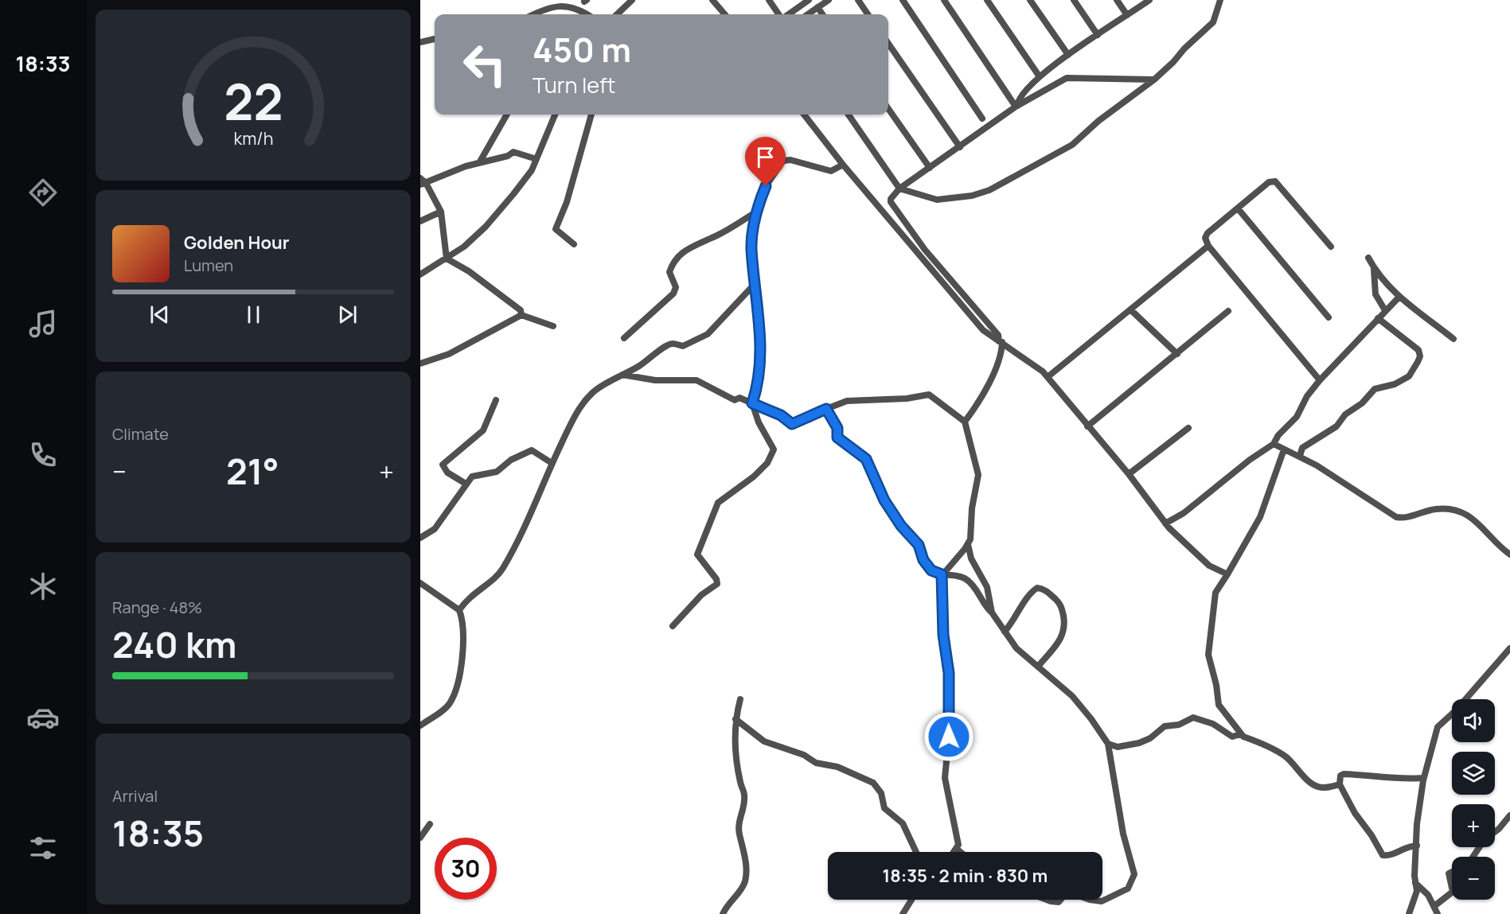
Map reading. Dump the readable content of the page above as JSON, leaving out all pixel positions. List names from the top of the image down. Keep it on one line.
{"page":{"tabs":"18:33","turn":["450 m","Turn left"],"song":["Golden Hour","Lumen"],"tile":["Climate",["Range · 48%","240 km"],["Arrival","18:35"]],"heat":["−","21°","+"],"map_buttons":["+","−"],"limit":"30","trip":"18:35 · 2 min · 830 m","gauge":["22","km/h"]}}
